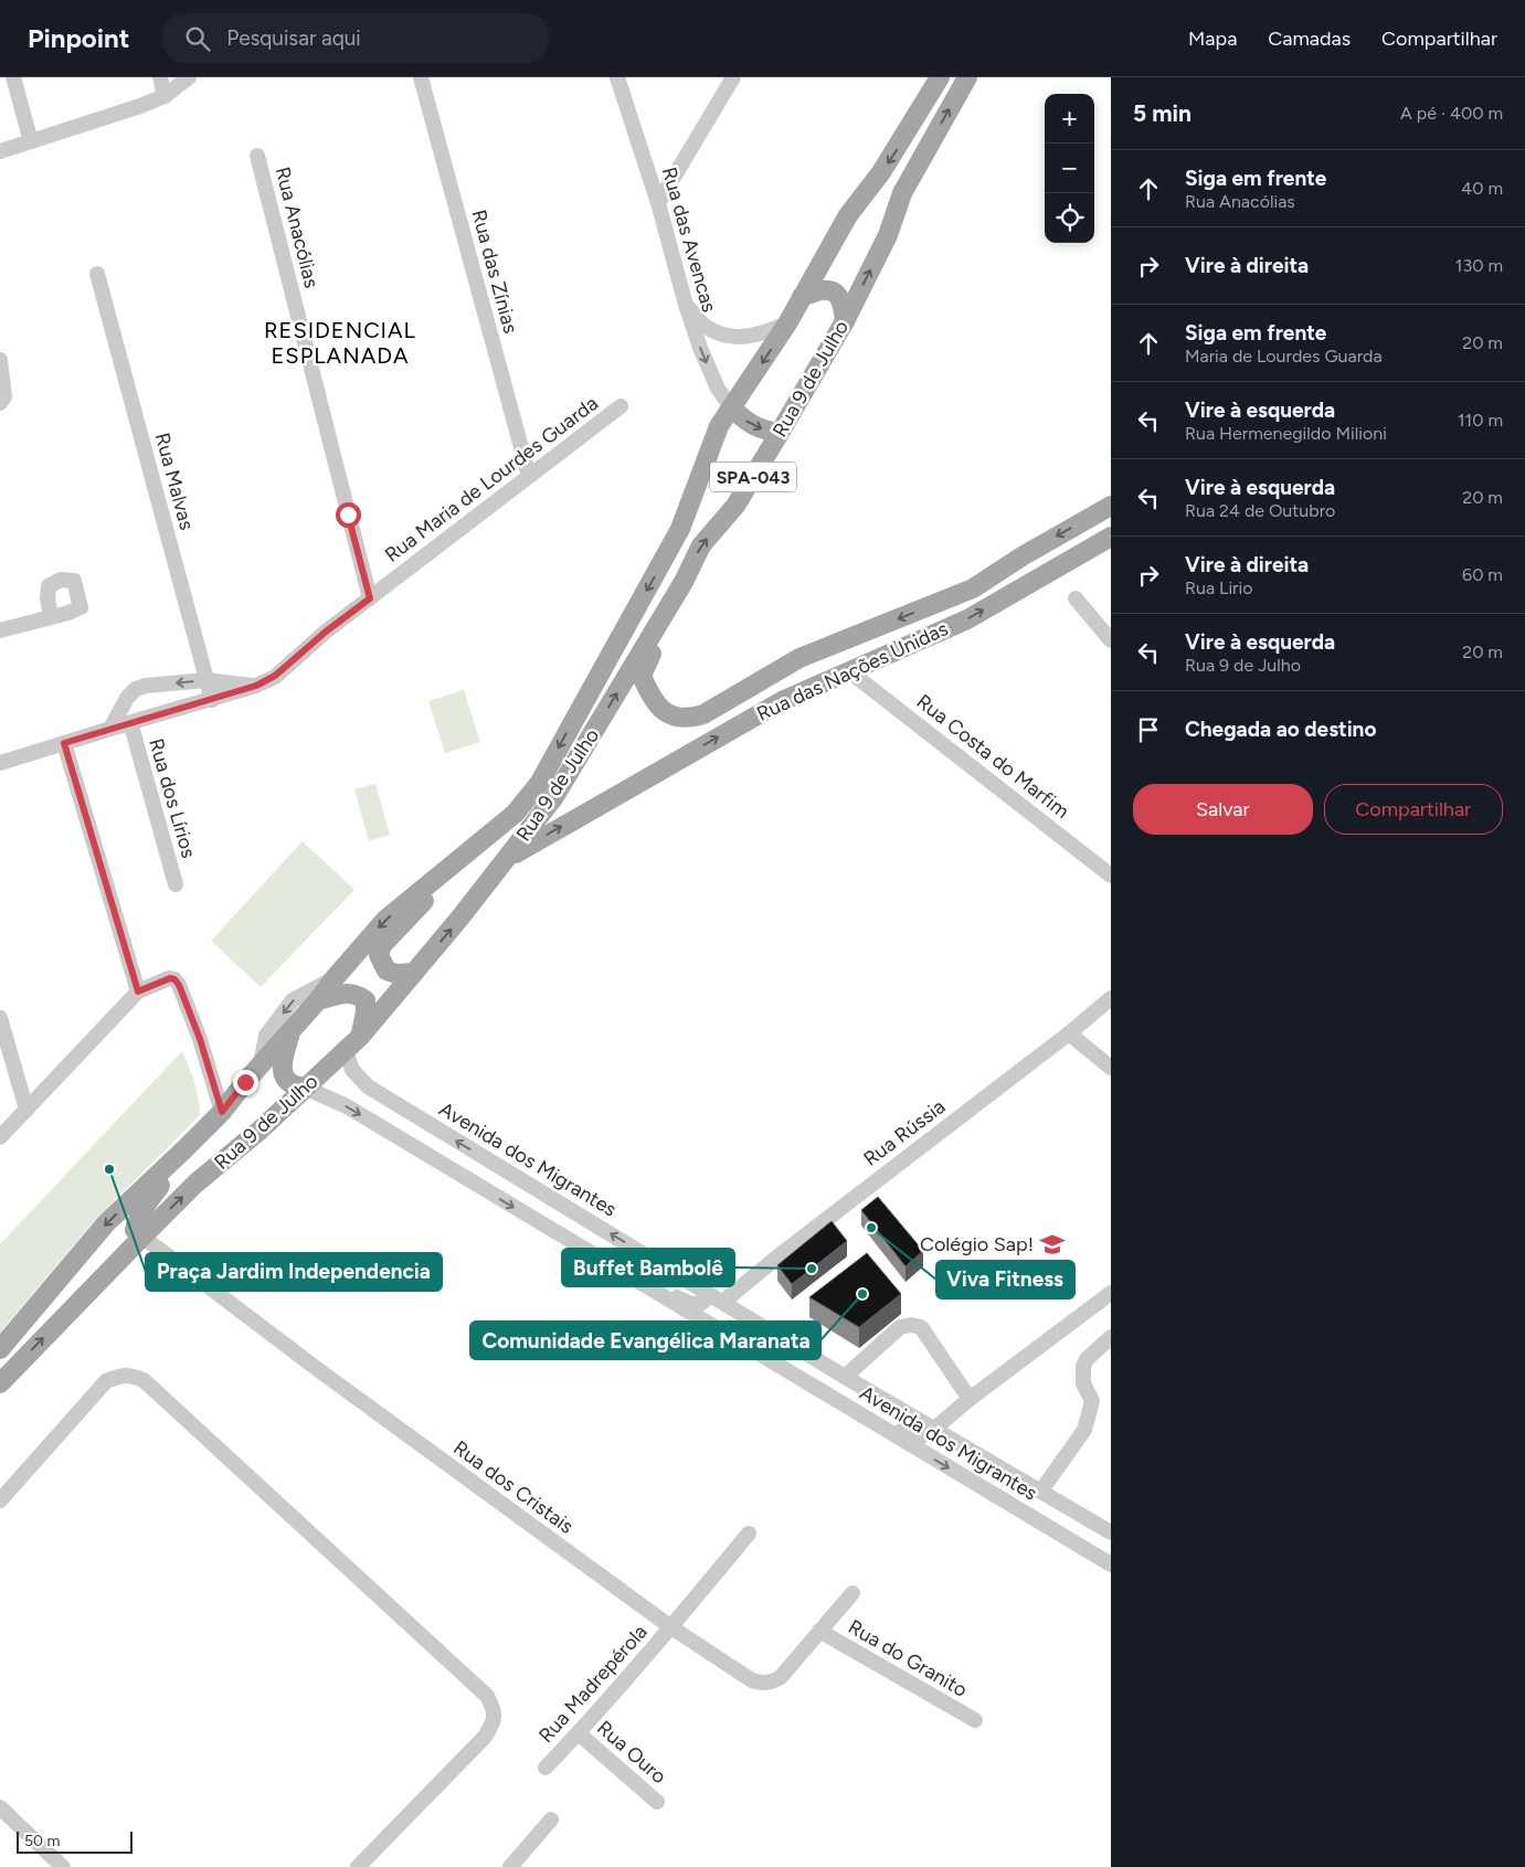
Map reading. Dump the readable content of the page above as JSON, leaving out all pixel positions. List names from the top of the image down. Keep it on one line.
{"streets":{"main road":["Rua 9 de Julho","SPA-043","Rua das Nações Unidas"],"street":["Rua Anacólias","Rua das Avencas","Rua das Zínias","Rua Maria de Lourdes Guarda","Rua Malvas","Rua Costa do Marfim","Rua dos Lírios","Rua Rússia","Avenida dos Migrantes","Rua dos Cristais","Rua do Granito","Rua Madrepérola","Rua Ouro"]},"crossings":[["Rua Anacólias","Rua Maria de Lourdes Guarda"],["Rua das Avencas","Rua 9 de Julho"],["Rua das Zínias","Rua Maria de Lourdes Guarda"],["Rua 9 de Julho","Rua das Nações Unidas"],["Rua 9 de Julho","Avenida dos Migrantes"],["Rua 9 de Julho","Rua dos Cristais"],["Rua Maria de Lourdes Guarda","Rua Malvas"],["Rua Maria de Lourdes Guarda","Rua dos Lírios"],["Rua das Nações Unidas","Rua Costa do Marfim"],["Rua Rússia","Avenida dos Migrantes"],["Rua dos Cristais","Rua do Granito"],["Rua dos Cristais","Rua Madrepérola"],["Rua Madrepérola","Rua Ouro"]],"districts":["RESIDENCIAL ESPLANADA"],"places":{"other":["Praça Jardim Independencia","Viva Fitness","Buffet Bambolê","Comunidade Evangélica Maranata"],"school or university":["Colégio Sap!"]},"scale_bar":"50 m","page":{"header":"Pinpoint","search":"Pesquisar aqui","nav":["Mapa","Camadas","Compartilhar"],"heading":["5 min","A pé · 400 m"],"map_buttons":["+","−"],"list":[["Siga em frente","Rua Anacólias","40 m"],["Vire à direita","130 m"],["Siga em frente","Maria de Lourdes Guarda","20 m"],["Vire à esquerda","Rua Hermenegildo Milioni","110 m"],["Vire à esquerda","Rua 24 de Outubro","20 m"],["Vire à direita","Rua Lirio","60 m"],["Vire à esquerda","Rua 9 de Julho","20 m"],"Chegada ao destino"],"buttons":["Salvar","Compartilhar"],"scale":"50 m"}}
